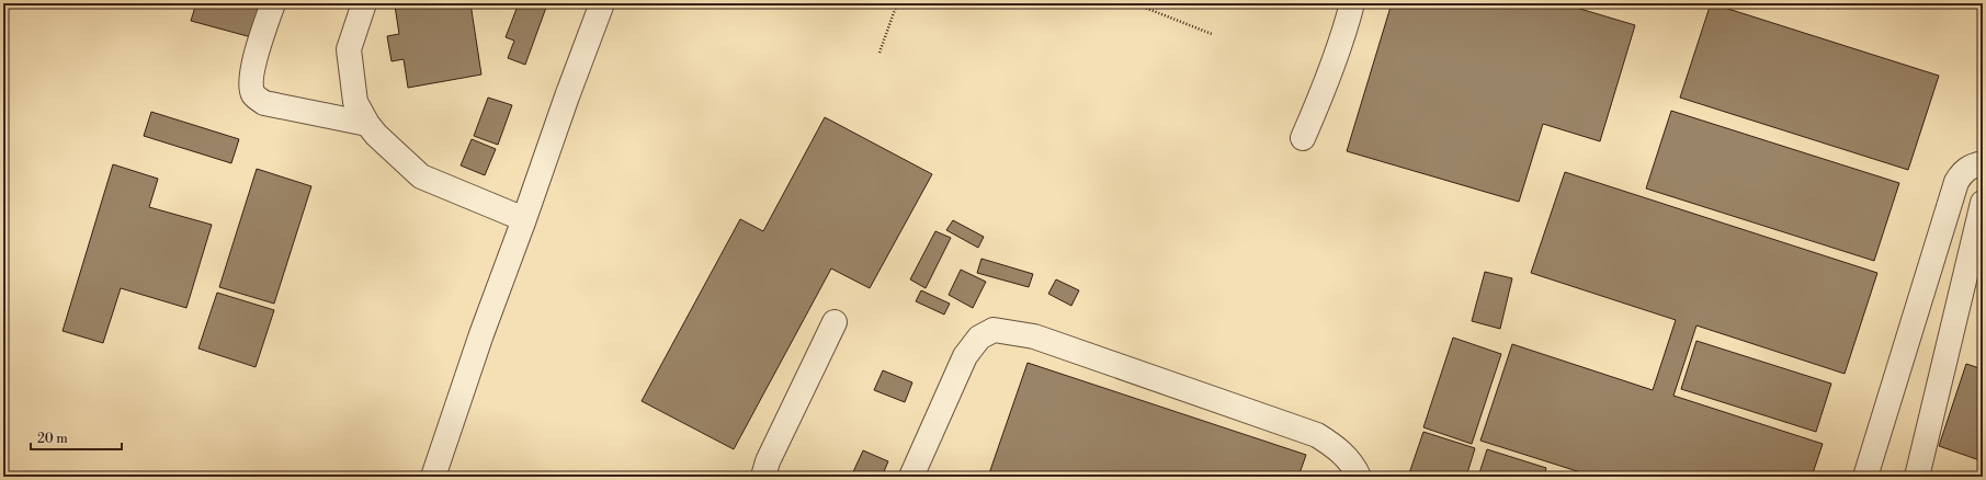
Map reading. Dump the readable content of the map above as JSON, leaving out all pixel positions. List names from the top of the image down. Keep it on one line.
{"scale_bar":"20 m"}
